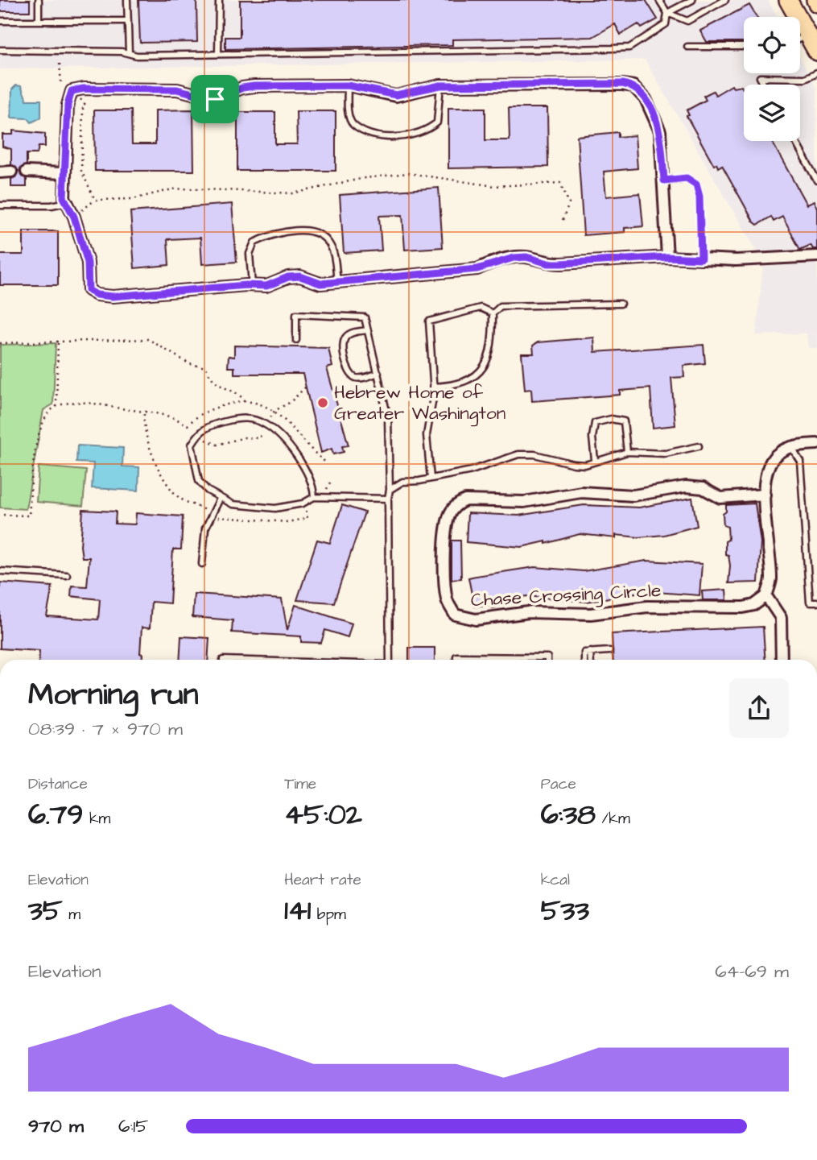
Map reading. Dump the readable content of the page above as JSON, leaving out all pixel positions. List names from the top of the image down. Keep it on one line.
{"streets":{"street":["Chase Crossing Circle"]},"places":["Hebrew Home of Greater Washington"],"page":{"heading":["Morning run","08:39 · 7 × 970 m"],"stats":[["Distance","6.79 km"],["Time","45:02"],["Pace","6:38 /km"],["Elevation","35 m"],["Heart rate","141 bpm"],["kcal","533"]],"chart":["Elevation","64–69 m"],"list":[{"name":"970 m","note":"6:15"}]}}
